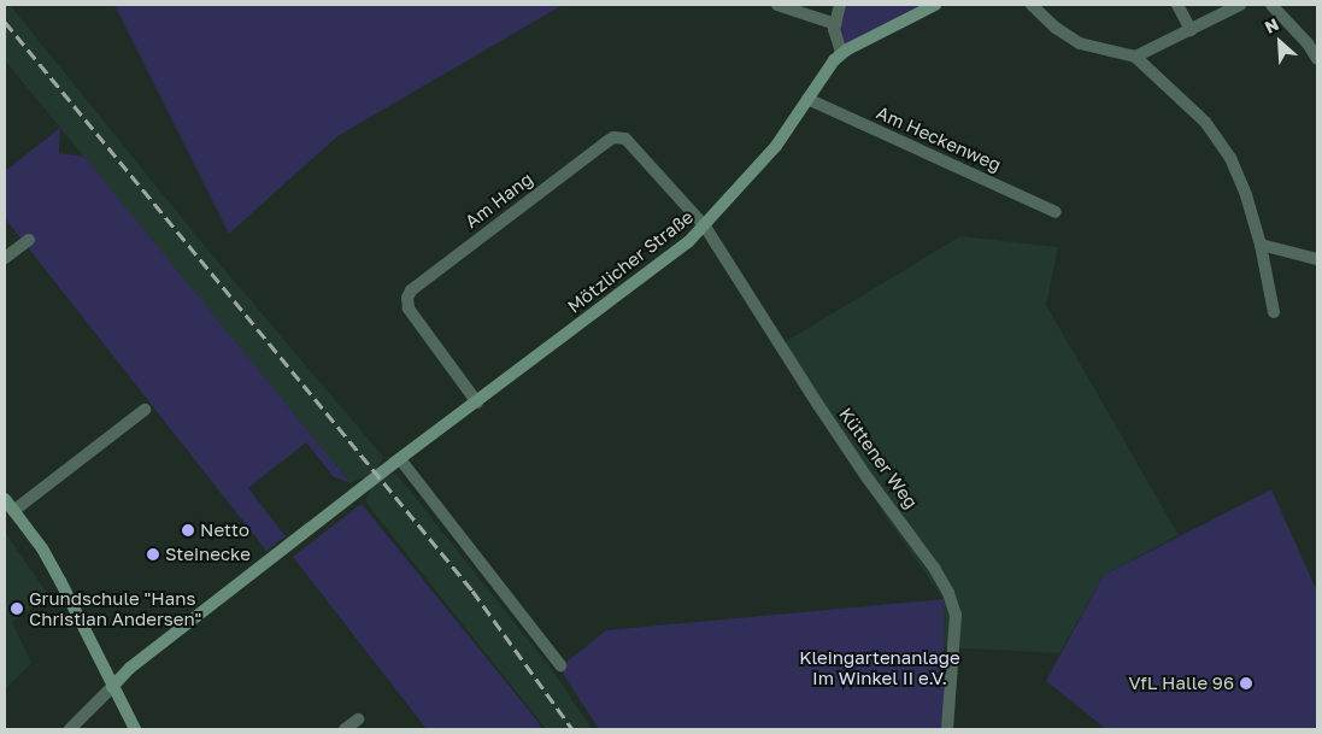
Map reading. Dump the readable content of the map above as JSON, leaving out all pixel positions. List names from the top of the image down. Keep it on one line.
{"streets":{"street":["Am Heckenweg","Am Hang","Mötzlicher Straße","Küttener Weg"]},"crossings":[["Am Heckenweg","Mötzlicher Straße"],["Am Hang","Mötzlicher Straße"],["Am Hang","Küttener Weg"],["Mötzlicher Straße","Küttener Weg"]],"parks":["Kleingartenanlage Im Winkel II e.V."],"places":["Netto","Steinecke","Grundschule \"Hans Christian Andersen\"","VfL Halle 96"],"north":"top left"}
